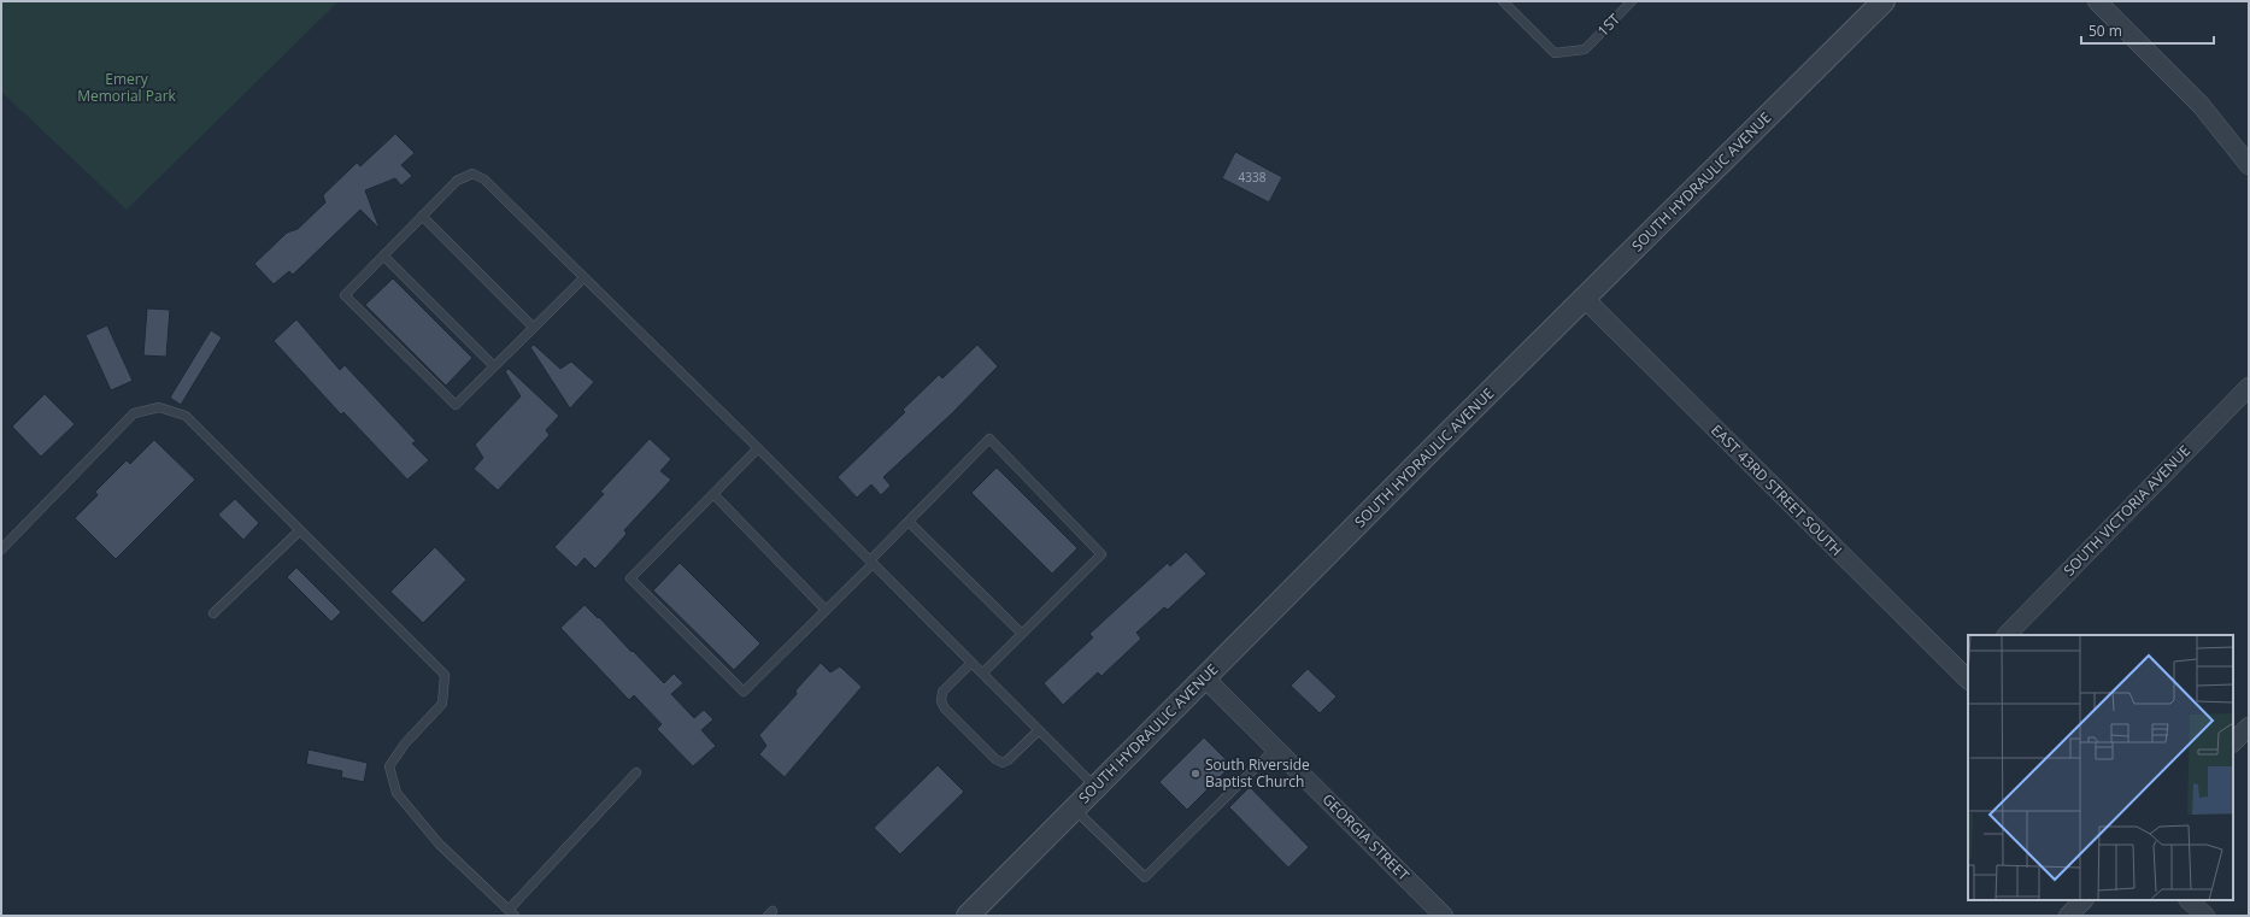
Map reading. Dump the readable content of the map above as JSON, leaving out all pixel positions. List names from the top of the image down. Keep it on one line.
{"streets":{"street":["SOUTH HYDRAULIC AVENUE","EAST 43RD STREET SOUTH","SOUTH VICTORIA AVENUE","GEORGIA STREET"],"lane":["1ST"]},"crossings":[["SOUTH HYDRAULIC AVENUE","EAST 43RD STREET SOUTH"],["SOUTH HYDRAULIC AVENUE","GEORGIA STREET"]],"parks":["Emery Memorial Park"],"places":["South Riverside Baptist Church"],"house_numbers":["4338"],"scale_bar":"50 m"}
